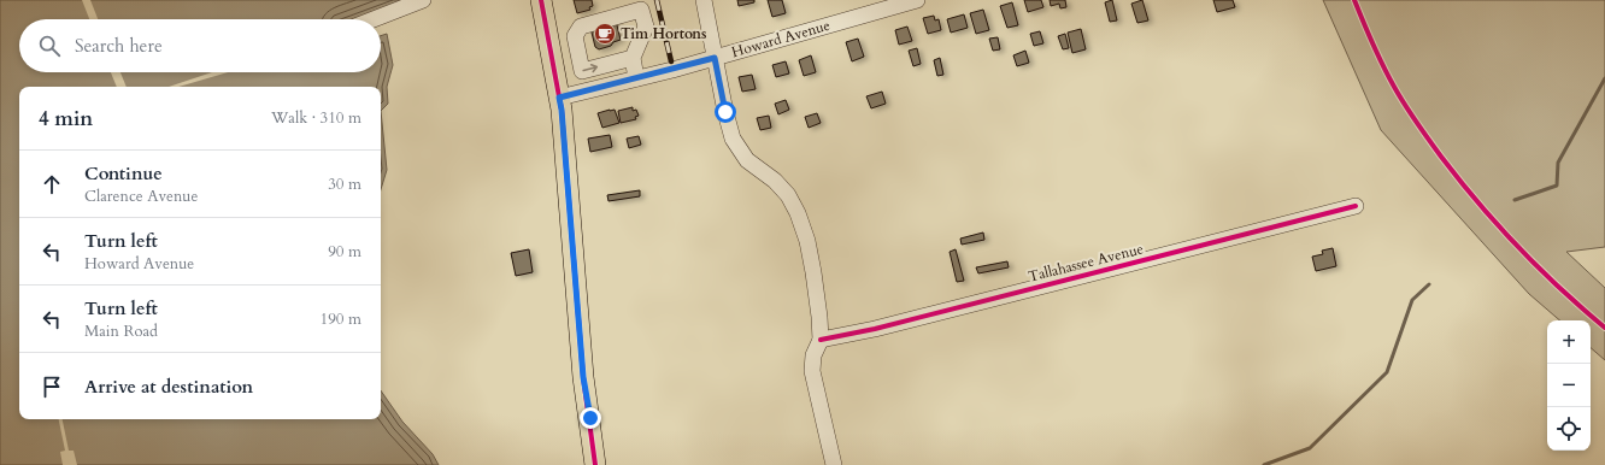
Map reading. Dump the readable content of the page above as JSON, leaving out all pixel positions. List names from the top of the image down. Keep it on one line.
{"streets":{"street":["Howard Avenue","Tallahassee Avenue"]},"places":{"cafe":["Tim Hortons"]},"page":{"search":"Search here","heading":["4 min","Walk · 310 m"],"list":[["Continue","Clarence Avenue","30 m"],["Turn left","Howard Avenue","90 m"],["Turn left","Main Road","190 m"],"Arrive at destination"],"map_buttons":["+","−"]}}
